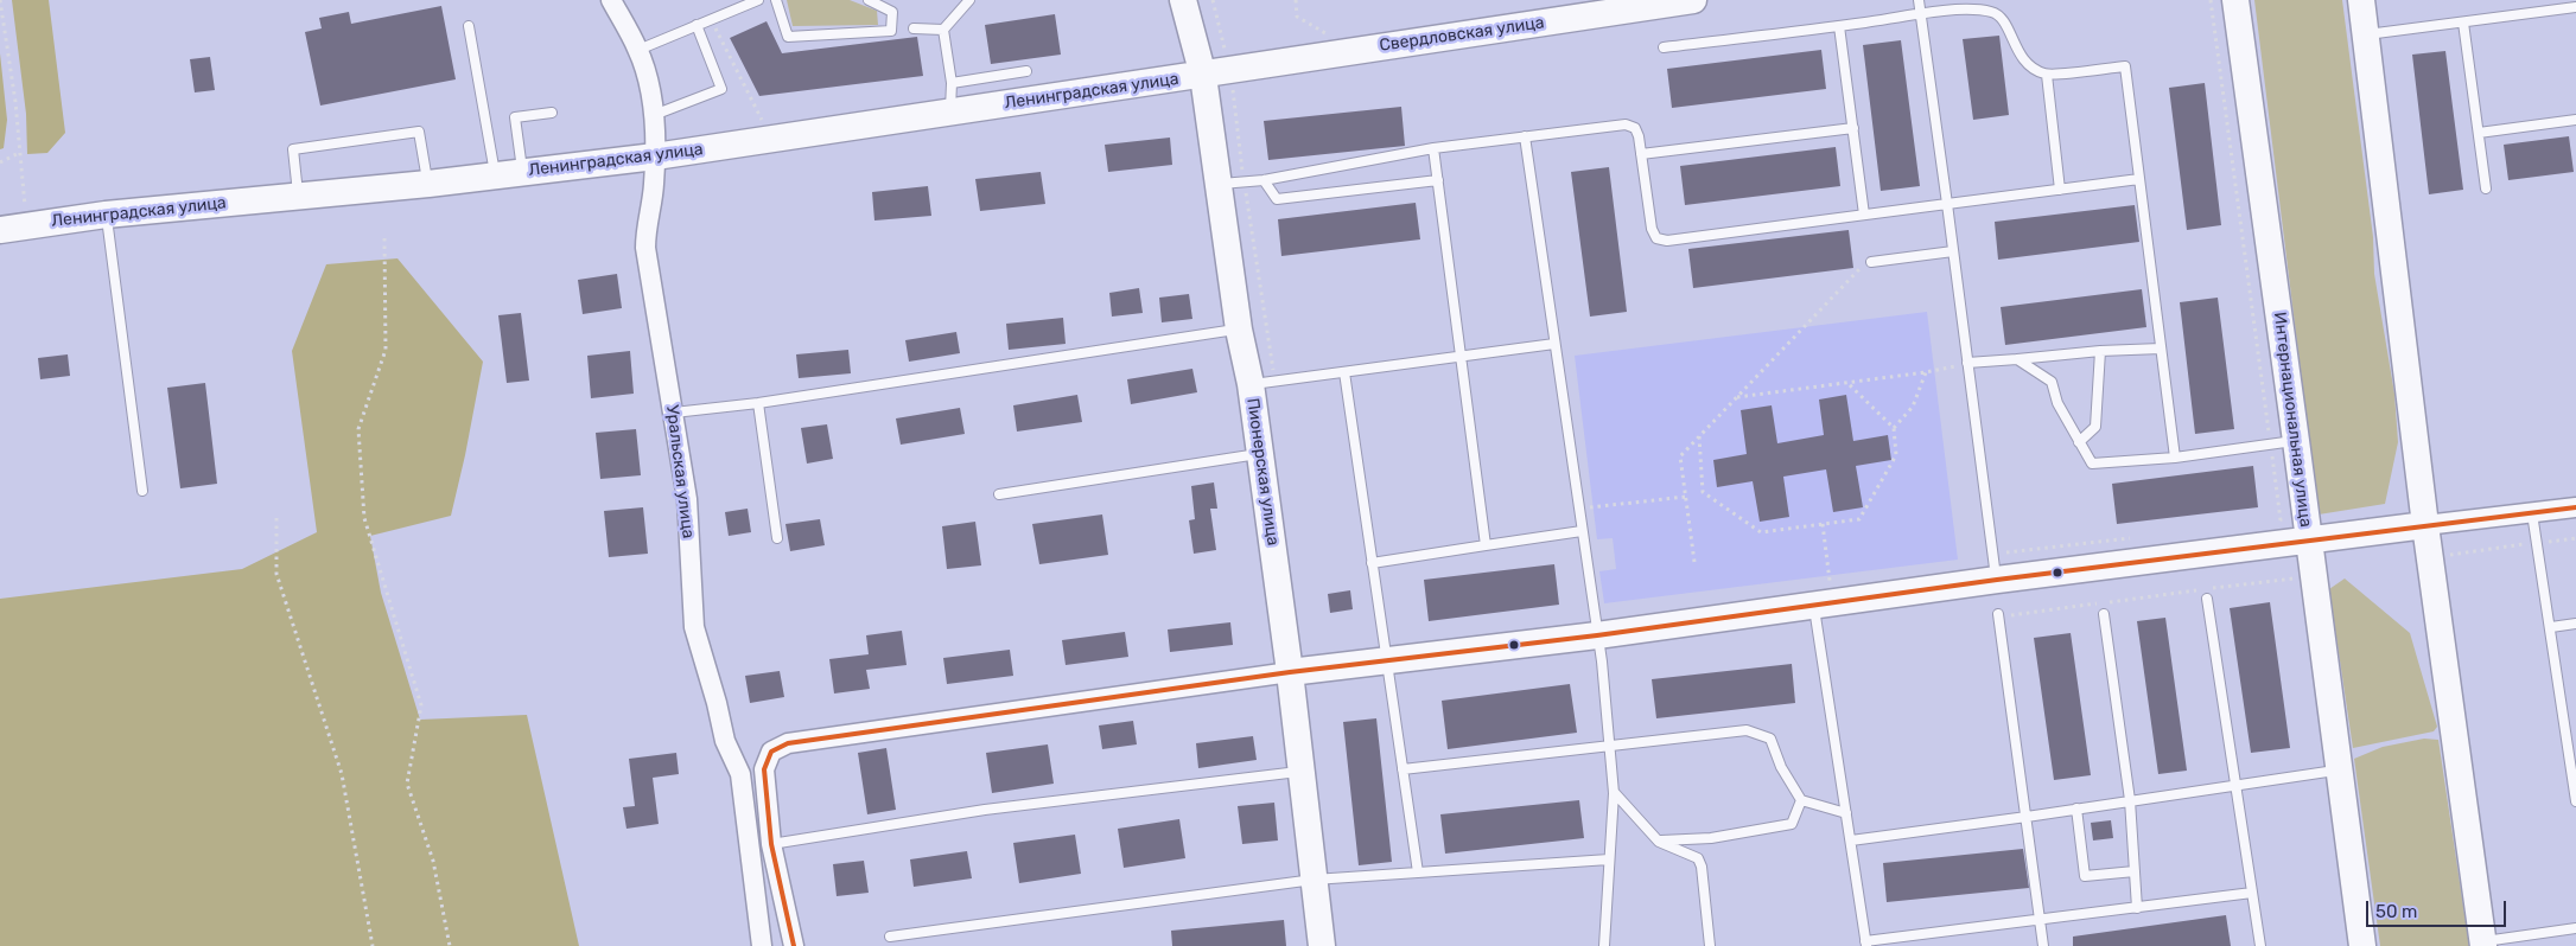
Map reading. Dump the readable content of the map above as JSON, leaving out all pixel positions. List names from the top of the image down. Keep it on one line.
{"streets":{"main road":["Свердловская улица","Ленинградская улица","Интернациональная улица","Пионерская улица"],"street":["Уральская улица"]},"crossings":[["Свердловская улица","Ленинградская улица"],["Ленинградская улица","Уральская улица"],["Ленинградская улица","Пионерская улица"]],"scale_bar":"50 m"}
